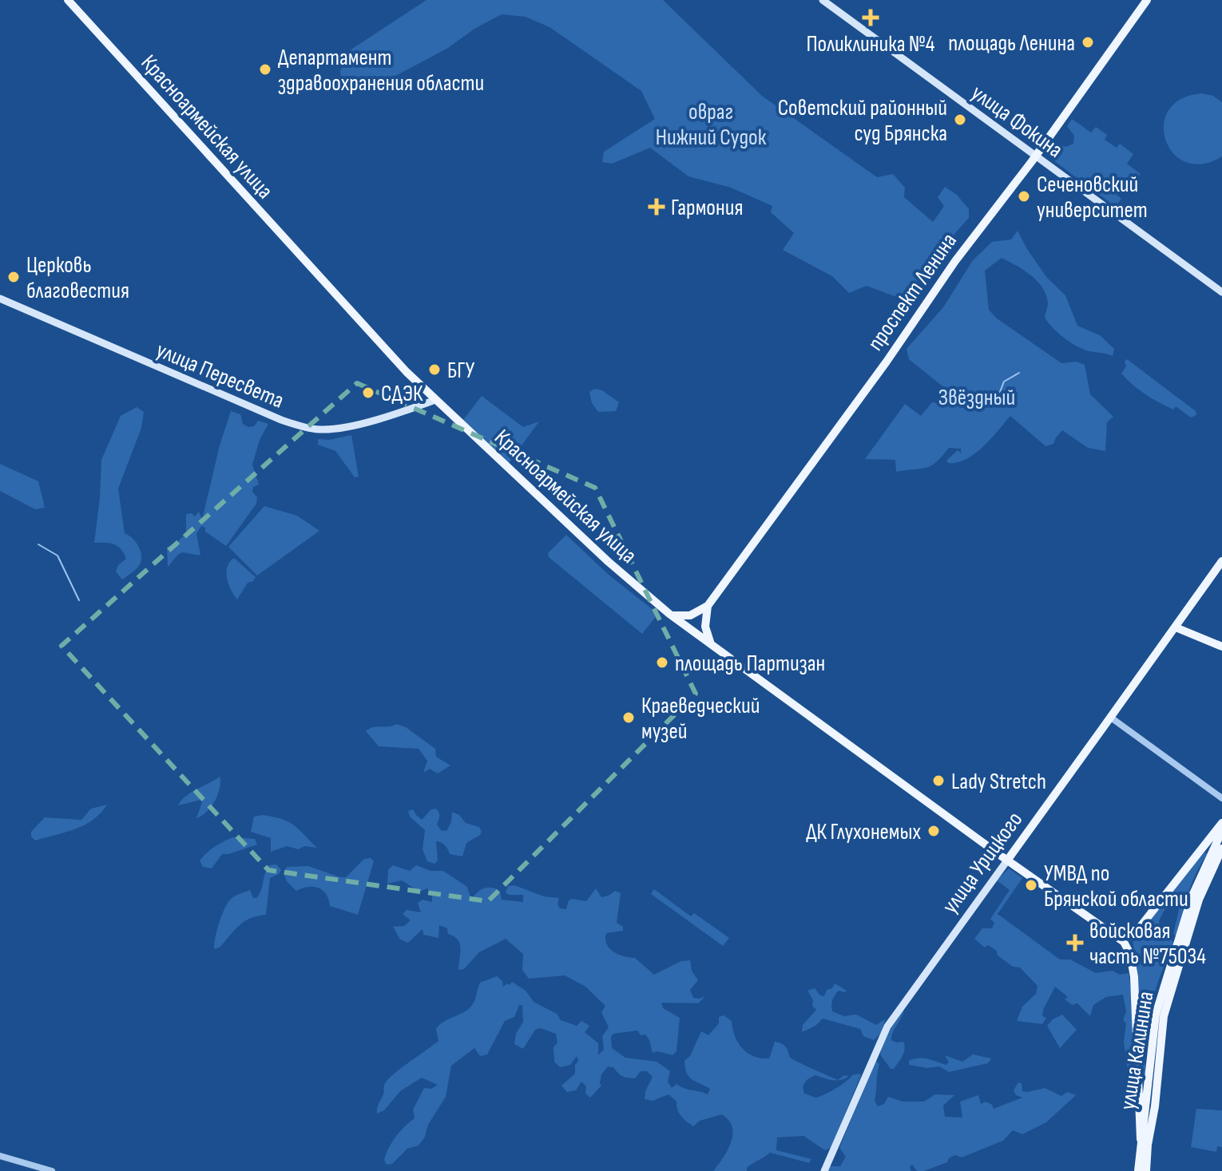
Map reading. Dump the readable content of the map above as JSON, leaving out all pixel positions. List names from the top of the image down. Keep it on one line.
{"streets":{"main road":["улица Фокина","Красноармейская улица","проспект Ленина","улица Пересвета","улица Урицкого","улица Калинина"]},"crossings":[["улица Фокина","проспект Ленина"],["Красноармейская улица","улица Пересвета"],["Красноармейская улица","улица Урицкого"],["Красноармейская улица","улица Калинина"]],"parks":["овраг Нижний Судок","Звёздный"],"places":{"health":["Поликлиника №4","Гармония","войсковая часть №75034"],"other":["площадь Ленина","Департамент здравоохранения области","Советский районный суд Брянска","Сеченовский университет","Церковь благовестия","БГУ","СДЭК","площадь Партизан","Краеведческий музей","Lady Stretch","ДК Глухонемых","УМВД по Брянской области"]}}
